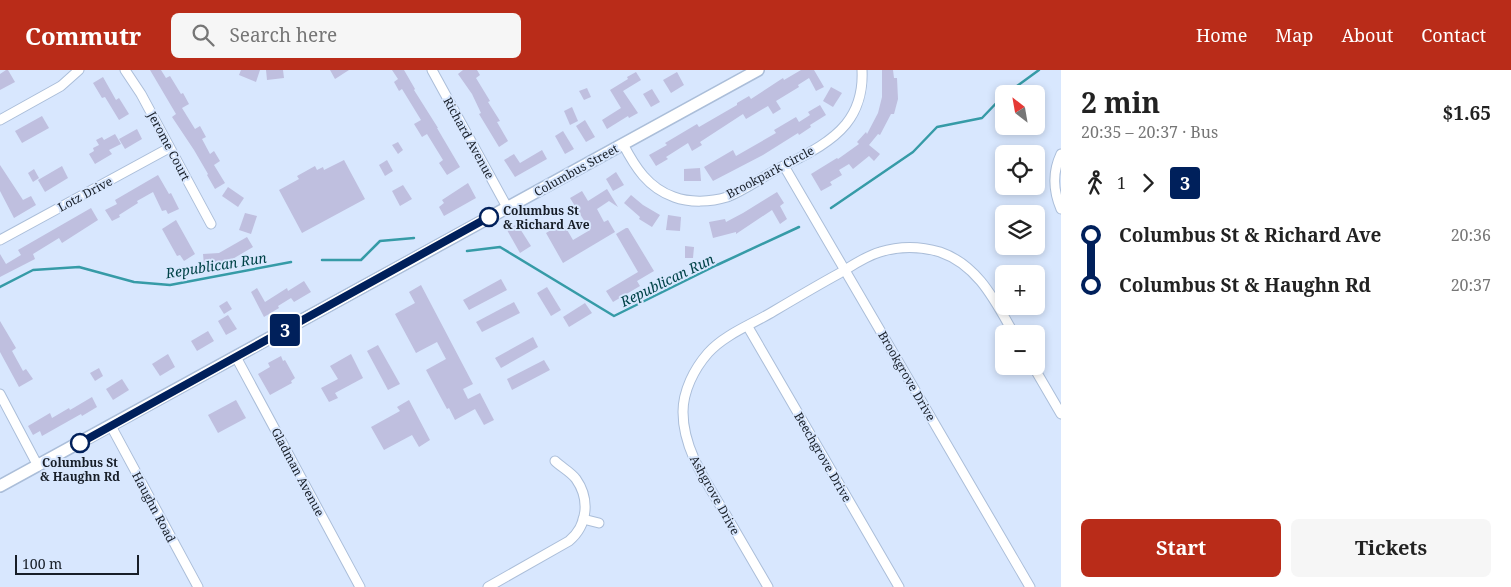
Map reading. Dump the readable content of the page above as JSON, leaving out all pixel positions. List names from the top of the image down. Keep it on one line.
{"streets":{"main road":["Columbus Street"],"street":["Richard Avenue","Jerome Court","Brookpark Circle","Lotz Drive","Brookgrove Drive","Beechgrove Drive","Gladman Avenue","Ashgrove Drive","Haughn Road"]},"crossings":[["Richard Avenue","Columbus Street"],["Jerome Court","Lotz Drive"],["Columbus Street","Brookpark Circle"],["Columbus Street","Gladman Avenue"],["Columbus Street","Haughn Road"],["Brookpark Circle","Brookgrove Drive"],["Brookgrove Drive","Ashgrove Drive"],["Beechgrove Drive","Ashgrove Drive"]],"water":["Republican Run"],"places":["Columbus St & Richard Ave","Columbus St & Haughn Rd"],"lines":["bus line 3"],"scale_bar":"100 m","north":"top left","page":{"header":"Commutr","search":"Search here","nav":["Home","Map","About","Contact"],"on_map":"3","heading":["2 min","20:35 – 20:37 · Bus","$1.65"],"map_buttons":["+","−"],"legs":["1","3"],"list":[{"name":"Columbus St & Richard Ave","value":"20:36"},{"name":"Columbus St & Haughn Rd","value":"20:37"}],"buttons":["Start","Tickets"],"scale":"100 m"}}
